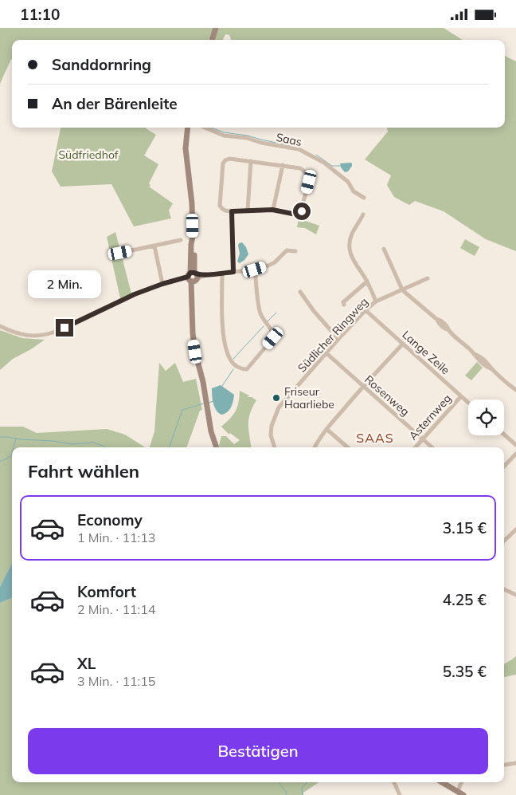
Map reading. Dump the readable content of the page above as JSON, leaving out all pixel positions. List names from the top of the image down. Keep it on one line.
{"streets":{"street":["Saas","Südlicher Ringweg","Lange Zeile","Rosenweg","Asternweg"]},"crossings":[["Südlicher Ringweg","Lange Zeile"],["Südlicher Ringweg","Rosenweg"],["Lange Zeile","Asternweg"],["Rosenweg","Asternweg"]],"districts":["SAAS"],"parks":["Südfriedhof"],"places":["Friseur Haarliebe"],"page":{"status":"11:10","banner":["Sanddornring","An der Bärenleite"],"bubble":"2 Min.","heading":"Fahrt wählen","list":[{"name":"Economy","note":"1 Min. · 11:13","value":"3.15 €"},{"name":"Komfort","note":"2 Min. · 11:14","value":"4.25 €"},{"name":"XL","note":"3 Min. · 11:15","value":"5.35 €"}],"buttons":"Bestätigen"}}
